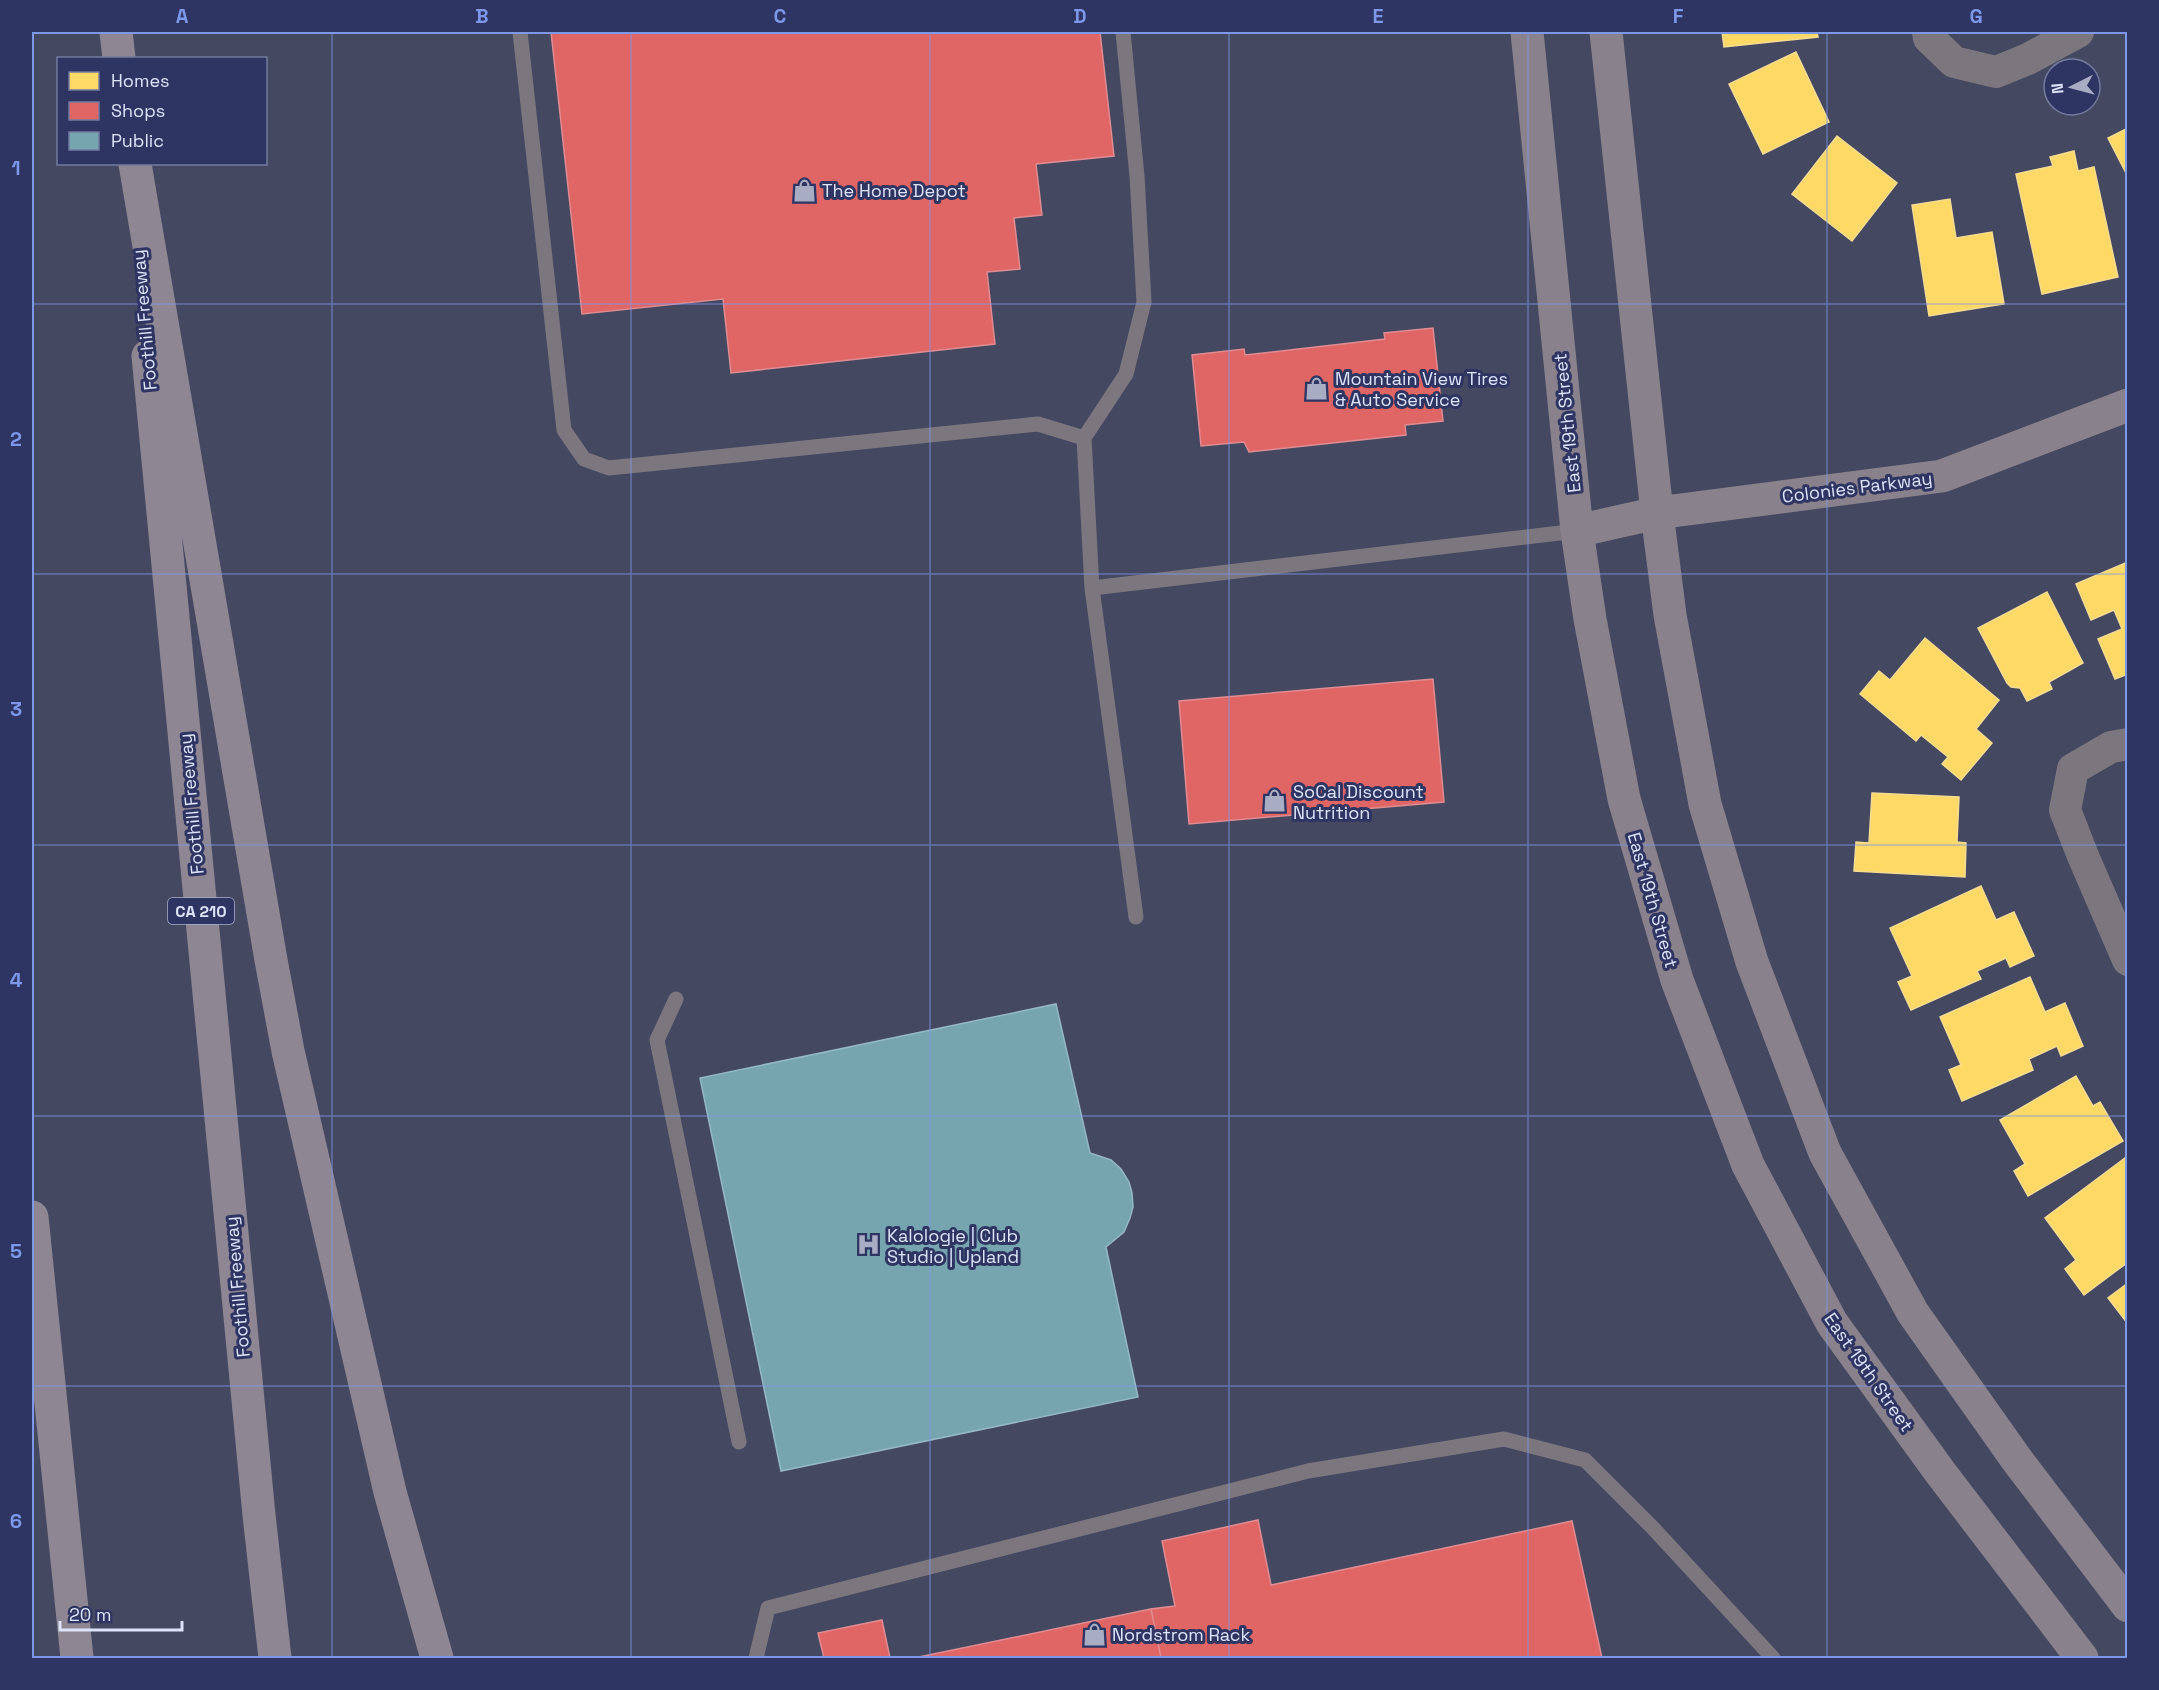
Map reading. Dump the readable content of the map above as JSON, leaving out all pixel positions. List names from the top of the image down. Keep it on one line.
{"streets":{"highway":["Foothill Freeway","CA 210"],"main road":["East 19th Street","Colonies Parkway"]},"crossings":[["East 19th Street","Colonies Parkway"]],"places":{"shop":["The Home Depot","Mountain View Tires & Auto Service","SoCal Discount Nutrition","Nordstrom Rack"],"hospital":["Kalologie | Club Studio | Upland"]},"legend":["Homes","Shops","Public"],"scale_bar":"20 m","north":"left","grid":{"columns":["A","B","C","D","E","F","G"],"rows":["1","2","3","4","5","6"]}}
